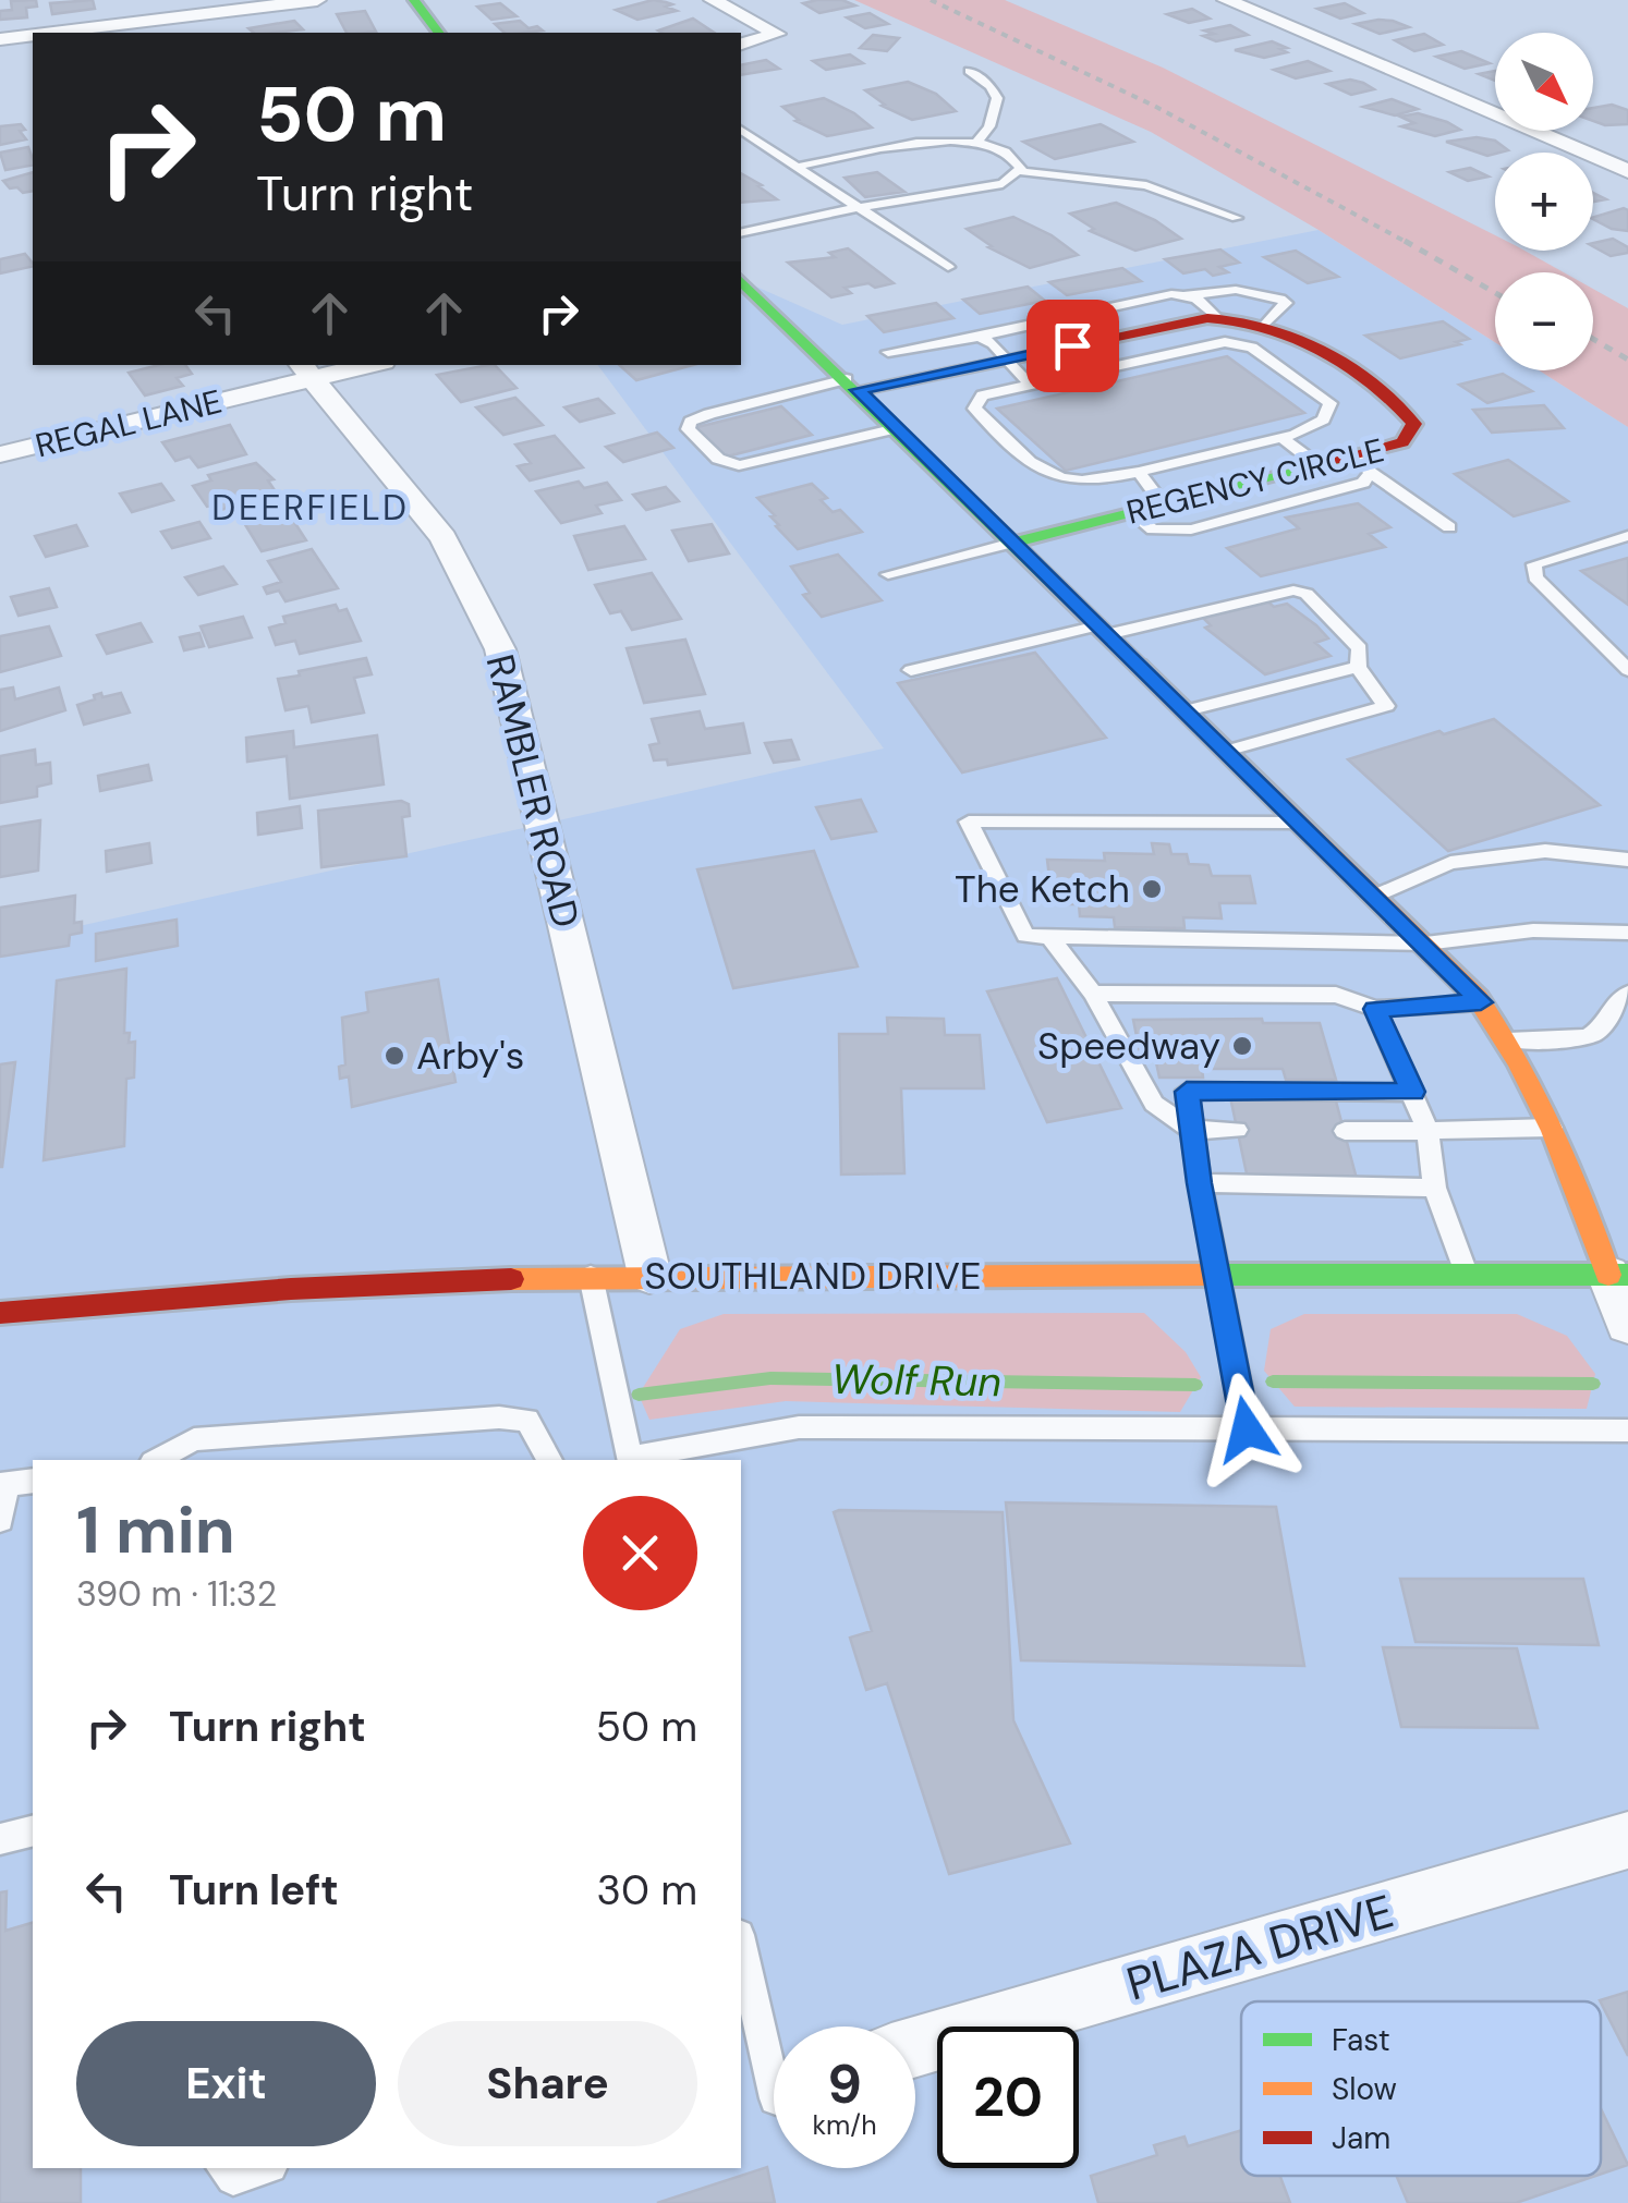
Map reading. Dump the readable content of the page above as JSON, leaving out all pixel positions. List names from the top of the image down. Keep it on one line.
{"streets":{"street":["REGAL LANE","REGENCY CIRCLE","RAMBLER ROAD","SOUTHLAND DRIVE","PLAZA DRIVE"]},"crossings":[["REGAL LANE","RAMBLER ROAD"],["RAMBLER ROAD","SOUTHLAND DRIVE"]],"districts":["DEERFIELD"],"water":["Wolf Run"],"places":["The Ketch","Speedway","Arby's"],"legend":["Fast","Slow","Jam"],"north":"bottom right","page":{"map_buttons":["+","−"],"turn":["50 m","Turn right"],"heading":["1 min","390 m · 11:32"],"list":[{"name":"Turn right","value":"50 m"},{"name":"Turn left","value":"30 m"}],"buttons":["Exit","Share"],"speed":"9 km/h","limit":"20"}}
